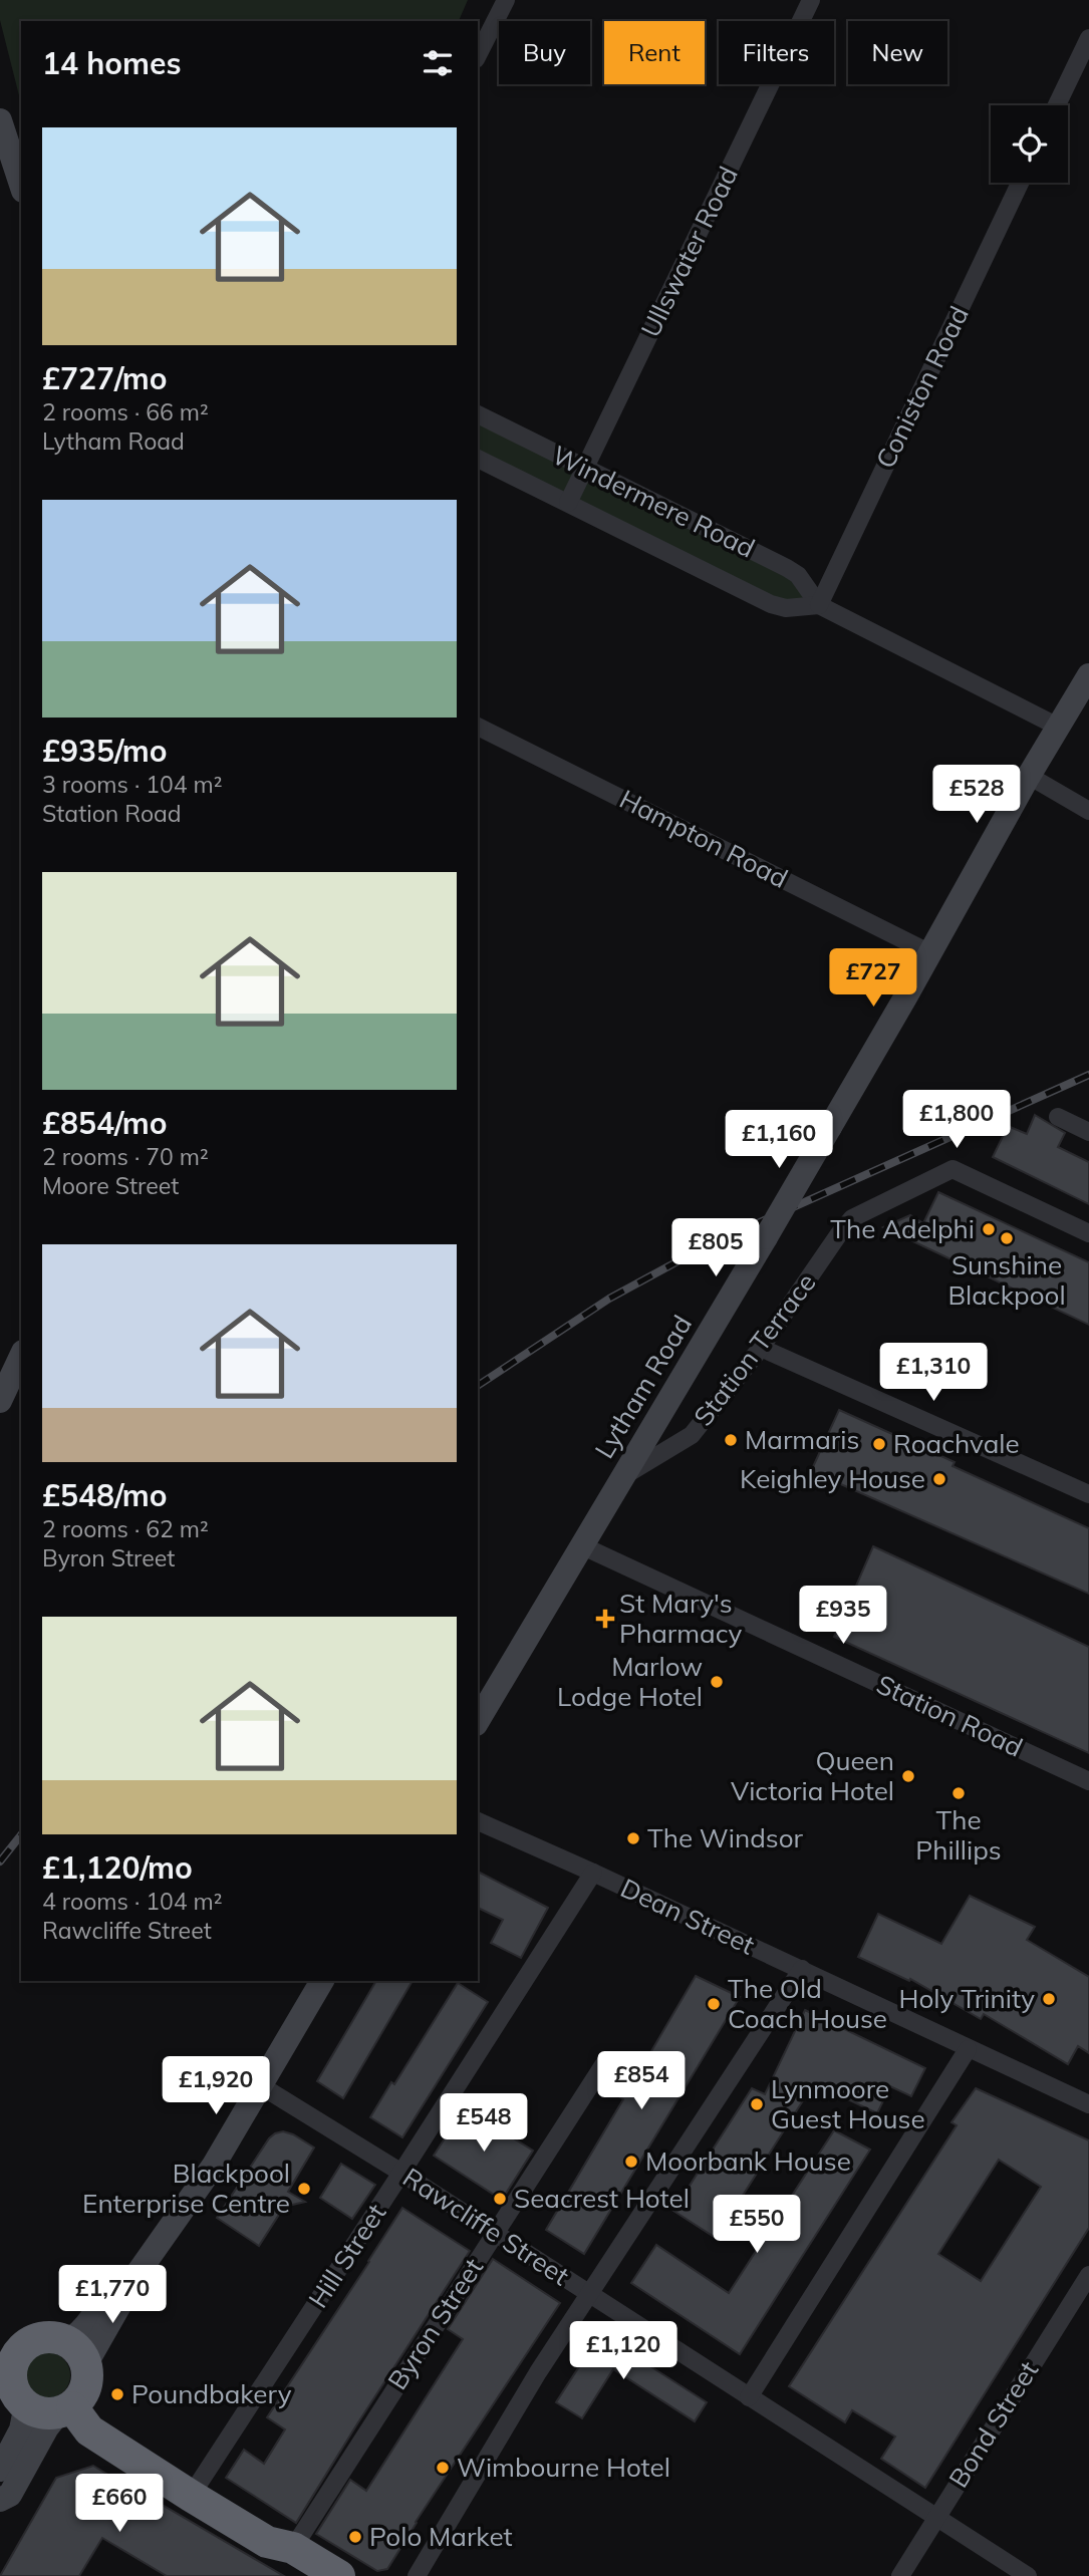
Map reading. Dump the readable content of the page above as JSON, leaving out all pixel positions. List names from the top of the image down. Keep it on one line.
{"streets":{"main road":["Lytham Road"],"street":["Ullswater Road","Coniston Road","Windermere Road","Hampton Road","Station Terrace","Station Road","Dean Street","Rawcliffe Street","Hill Street","Byron Street","Bond Street"]},"crossings":[["Ullswater Road","Windermere Road"],["Coniston Road","Windermere Road"],["Windermere Road","Lytham Road"],["Hampton Road","Lytham Road"],["Station Terrace","Lytham Road"],["Lytham Road","Station Road"],["Dean Street","Hill Street"],["Rawcliffe Street","Hill Street"],["Rawcliffe Street","Byron Street"],["Rawcliffe Street","Bond Street"]],"places":{"other":["The Adelphi","Sunshine Blackpool","Marmaris","Roachvale","Keighley House","Marlow Lodge Hotel","Queen Victoria Hotel","The Phillips","The Windsor","Holy Trinity","The Old Coach House","Lynmoore Guest House","Moorbank House","Blackpool Enterprise Centre","Seacrest Hotel","Poundbakery","Wimbourne Hotel","Polo Market"],"health":["St Mary's Pharmacy"]},"page":{"chip":["Buy","Rent","Filters","New"],"heading":"14 homes","list":[{"name":"£727/mo","note":"2 rooms · 66 m² · Lytham Road"},{"name":"£935/mo","note":"3 rooms · 104 m² · Station Road"},{"name":"£854/mo","note":"2 rooms · 70 m² · Moore Street"},{"name":"£548/mo","note":"2 rooms · 62 m² · Byron Street"},{"name":"£1,120/mo","note":"4 rooms · 104 m² · Rawcliffe Street"}],"price":["£528","£727","£1,800","£1,160","£805","£1,310","£935","£854","£1,920","£548","£550","£1,770","£1,120","£660"]}}
